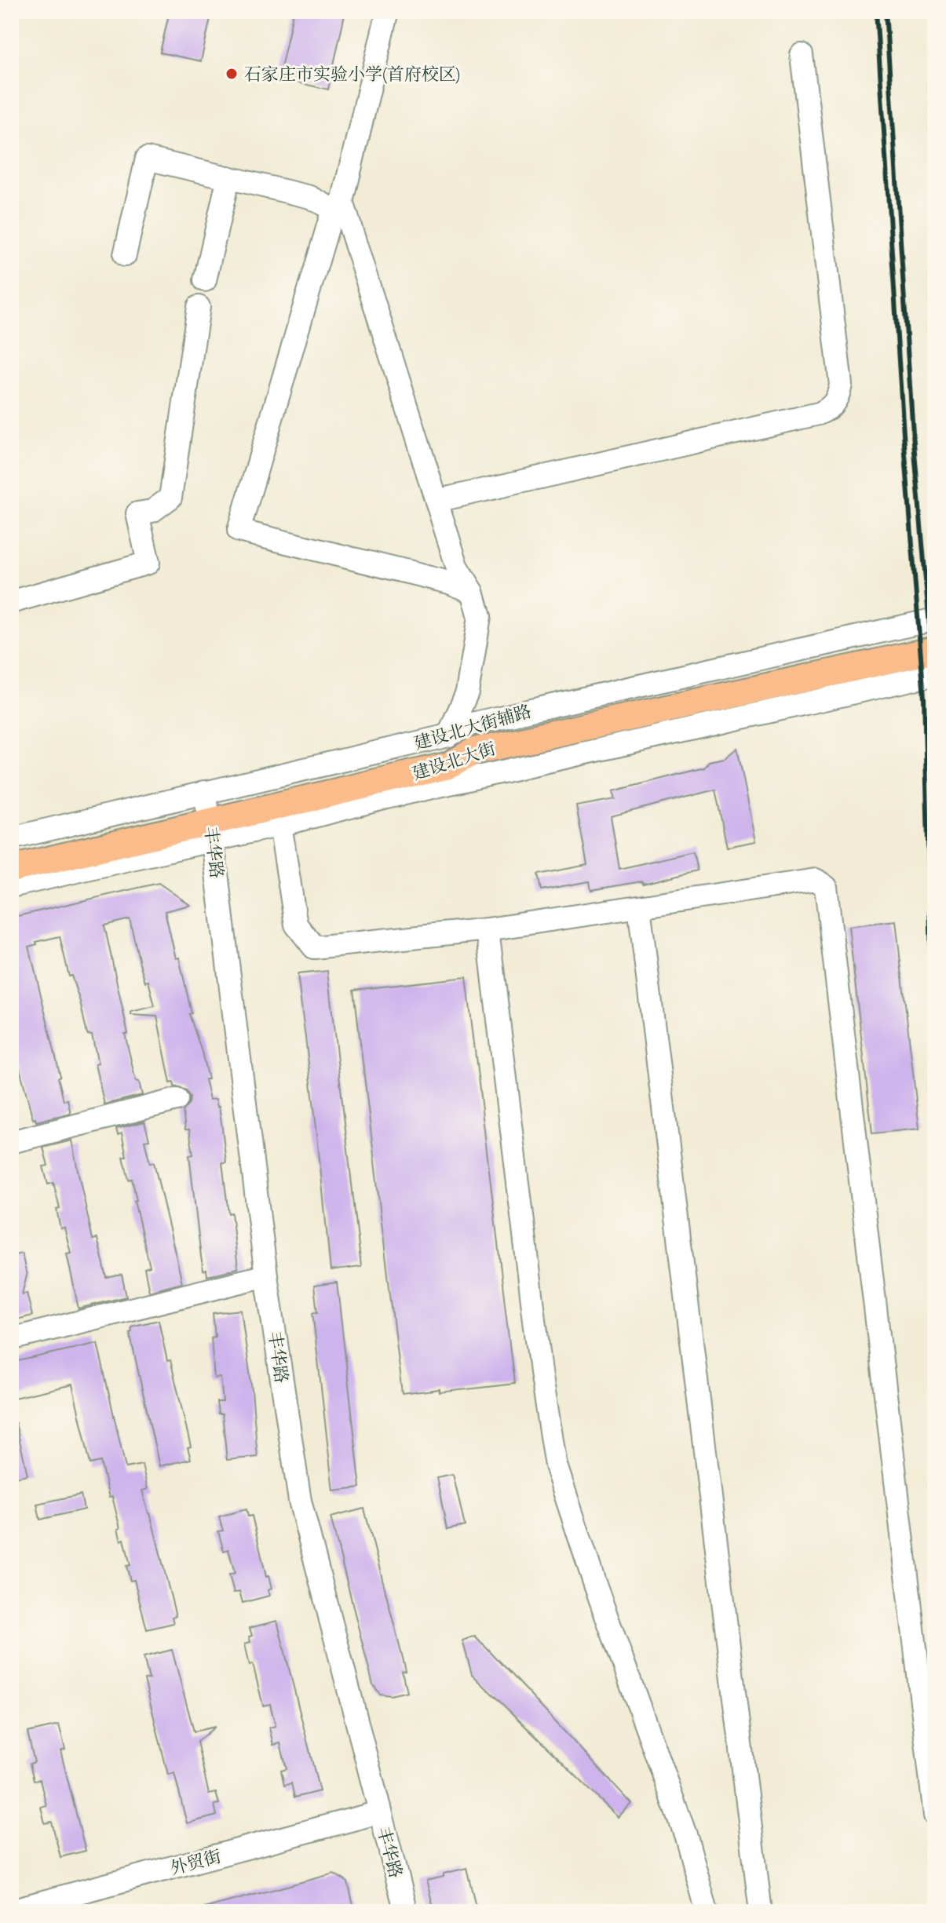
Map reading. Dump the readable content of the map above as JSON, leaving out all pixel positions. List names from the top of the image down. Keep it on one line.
{"streets":{"main road":["建设北大街"],"street":["建设北大街辅路","丰华路","外贸街"]},"crossings":[["建设北大街辅路","建设北大街"],["建设北大街辅路","丰华路"],["建设北大街","丰华路"],["丰华路","外贸街"]],"places":["石家庄市实验小学(首府校区)"]}
